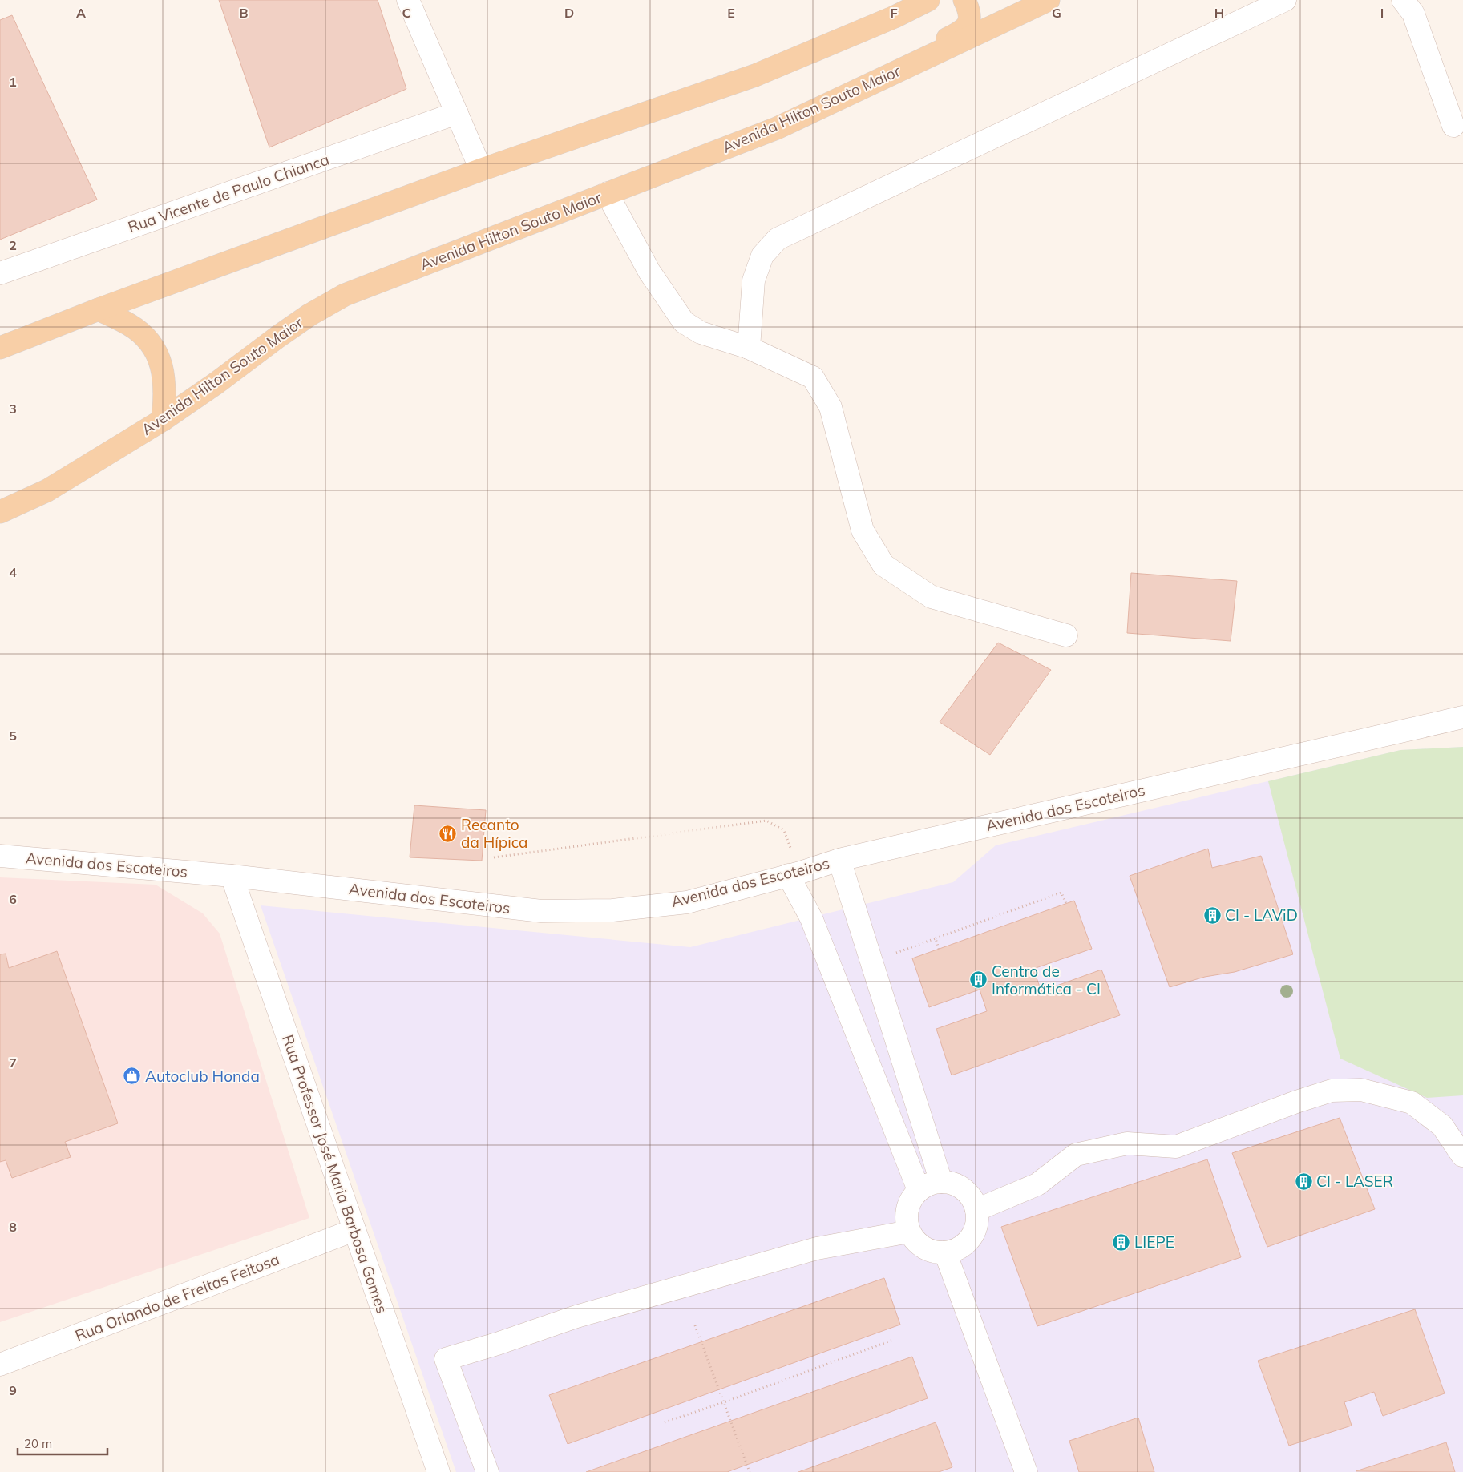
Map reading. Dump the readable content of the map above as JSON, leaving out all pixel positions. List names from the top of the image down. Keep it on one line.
{"streets":{"main road":["Avenida Hilton Souto Maior"],"street":["Rua Vicente de Paulo Chianca","Avenida dos Escoteiros","Rua Professor José Maria Barbosa Gomes","Rua Orlando de Freitas Feitosa"]},"crossings":[["Avenida dos Escoteiros","Rua Professor José Maria Barbosa Gomes"],["Rua Professor José Maria Barbosa Gomes","Rua Orlando de Freitas Feitosa"]],"places":{"restaurant":["Recanto da Hípica"],"building":["CI - LAViD","Centro de Informática - CI","CI - LASER","LIEPE"],"shop":["Autoclub Honda"]},"scale_bar":"20 m","grid":{"columns":["A","B","C","D","E","F","G","H","I"],"rows":["1","2","3","4","5","6","7","8","9"]}}
